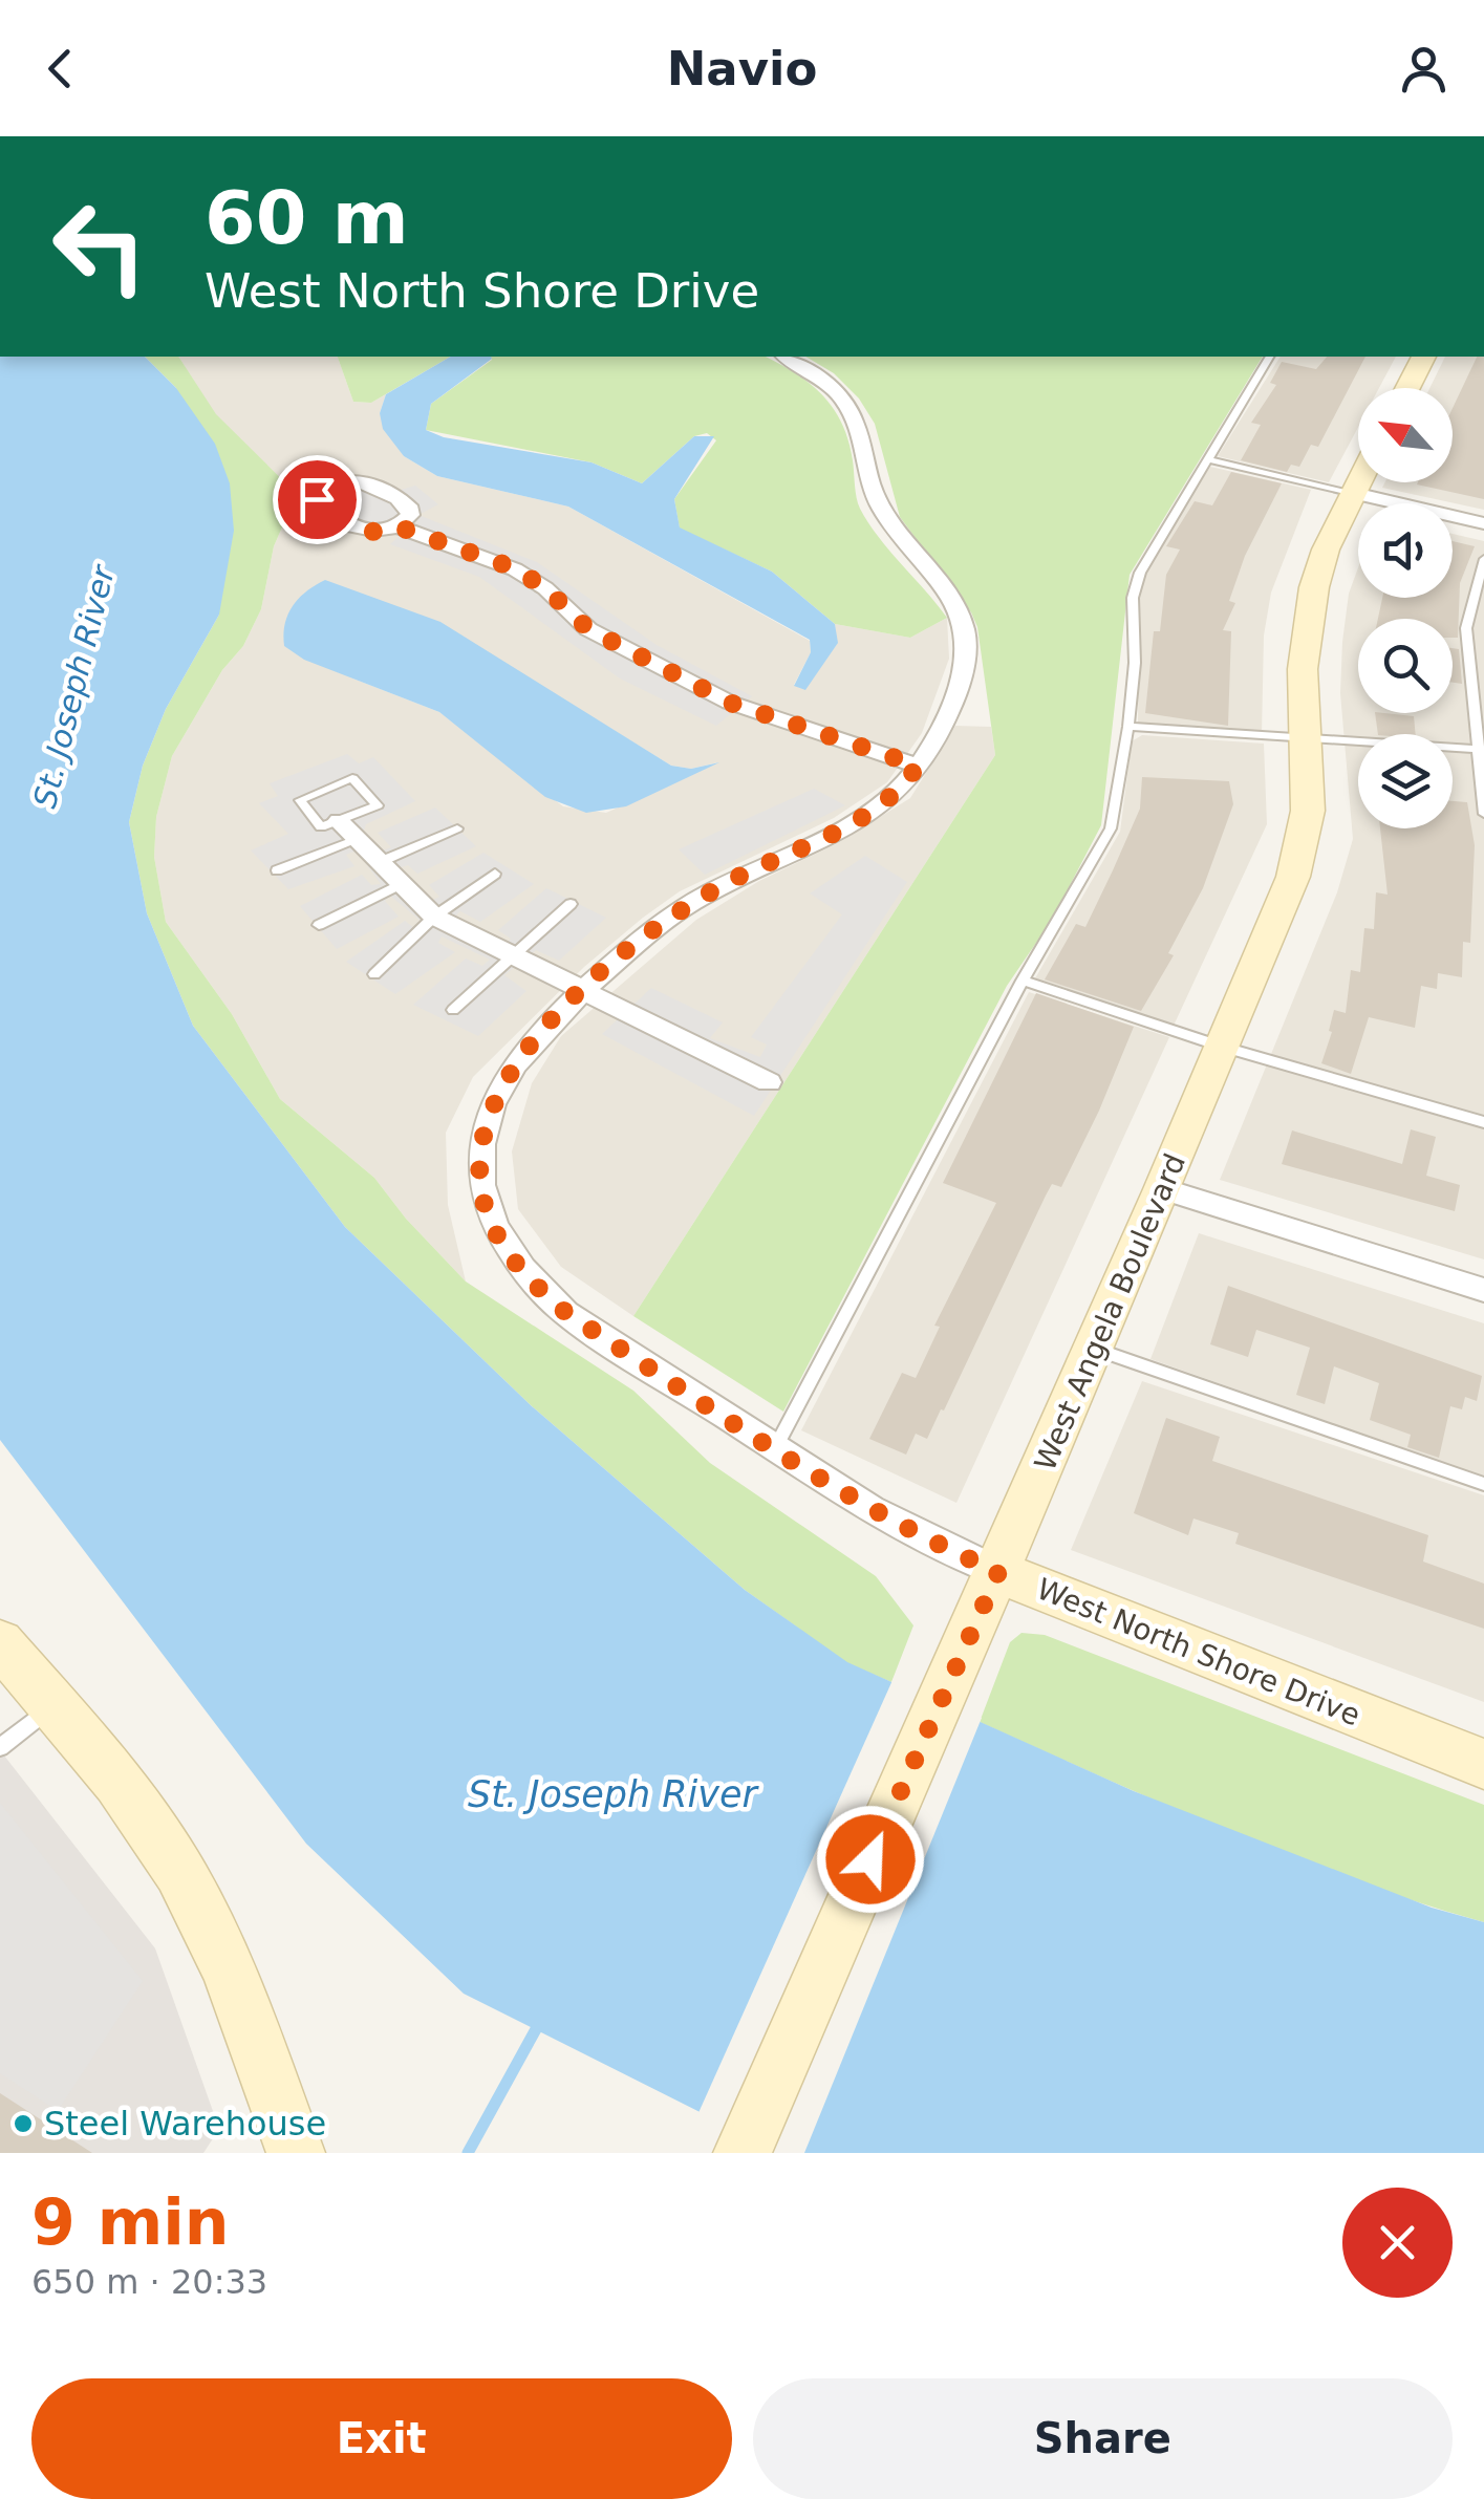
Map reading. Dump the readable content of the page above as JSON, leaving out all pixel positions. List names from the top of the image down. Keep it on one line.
{"streets":{"street":["West Angela Boulevard","West North Shore Drive"]},"crossings":[["West Angela Boulevard","West North Shore Drive"]],"water":["St. Joseph River"],"places":["Steel Warehouse"],"north":"top left","page":{"header":"Navio","turn":["60 m","West North Shore Drive"],"heading":["9 min","650 m · 20:33"],"buttons":["Exit","Share"]}}
